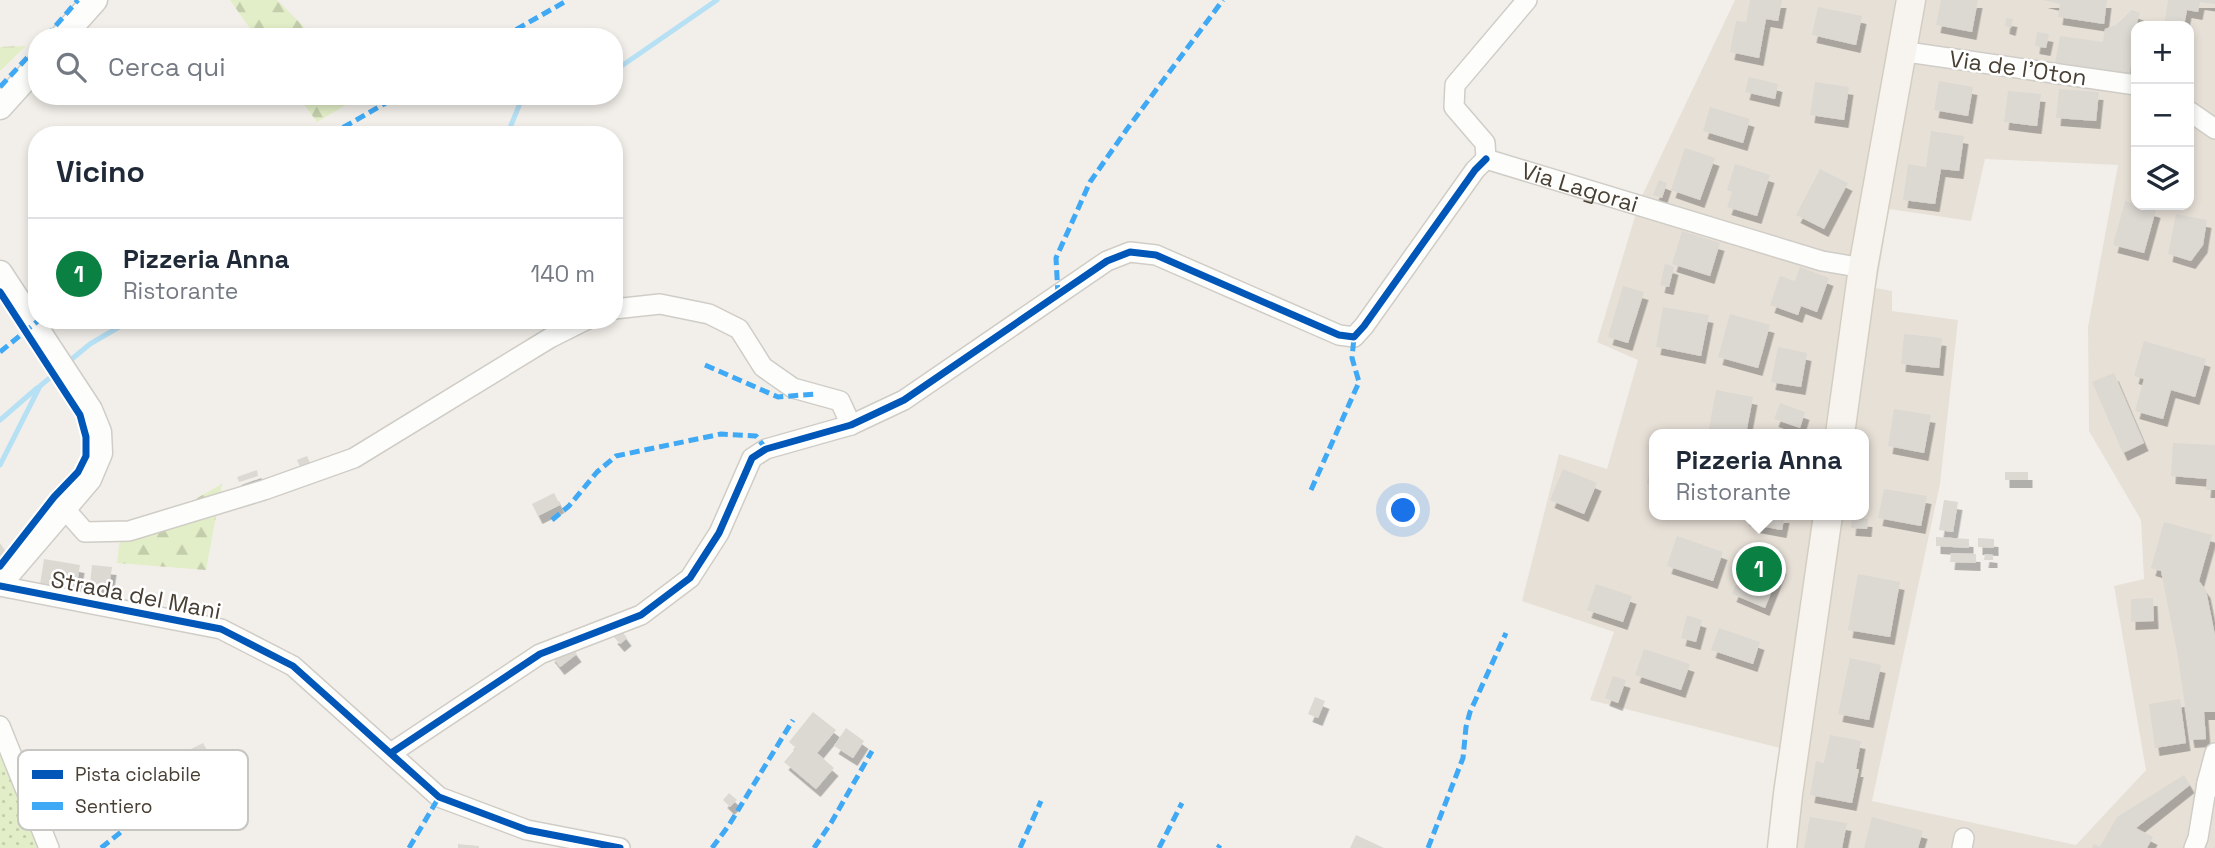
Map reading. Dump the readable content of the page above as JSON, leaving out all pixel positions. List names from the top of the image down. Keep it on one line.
{"streets":{"street":["Via de l'Oton","Via Lagorai","Strada del Mani"]},"legend":["Pista ciclabile","Sentiero"],"page":{"map_buttons":["+","−"],"search":"Cerca qui","heading":"Vicino","list":[{"mark":"1","name":"Pizzeria Anna","note":"Ristorante","value":"140 m"}],"popup":["Pizzeria Anna","Ristorante"],"pins":"1"}}
